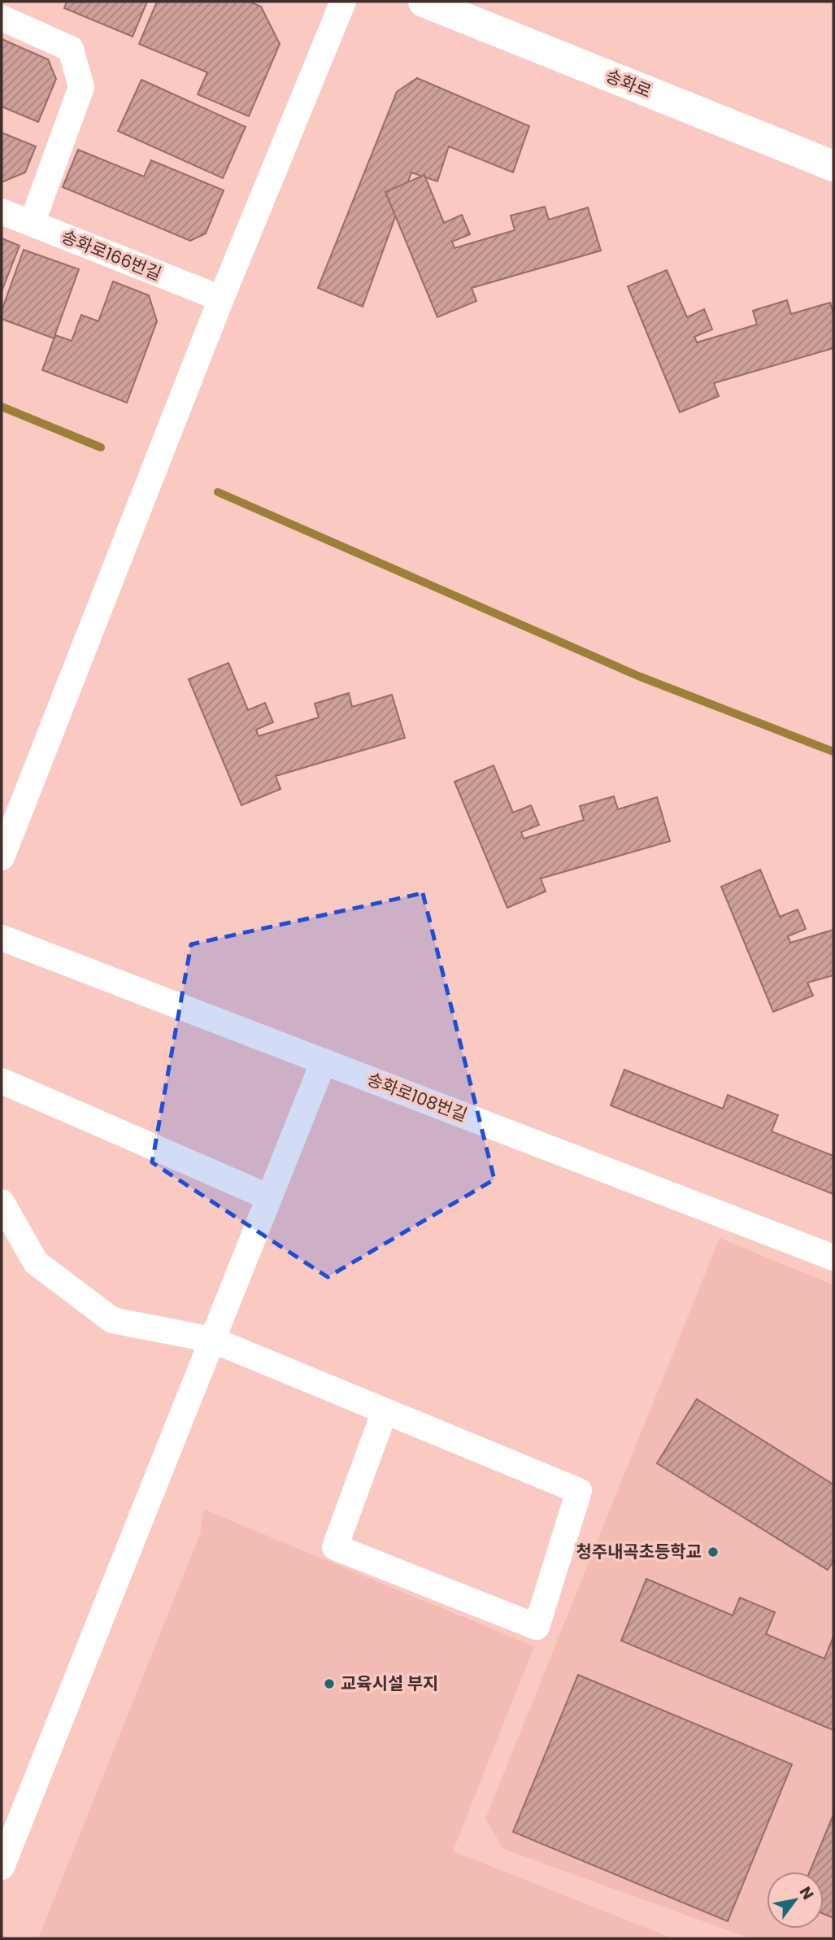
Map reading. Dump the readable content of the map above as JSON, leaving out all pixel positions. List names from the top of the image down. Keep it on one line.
{"streets":{"street":["송화로","송화로166번길","송화로108번길"]},"places":["청주내곡초등학교","교육시설 부지"],"north":"top right"}
